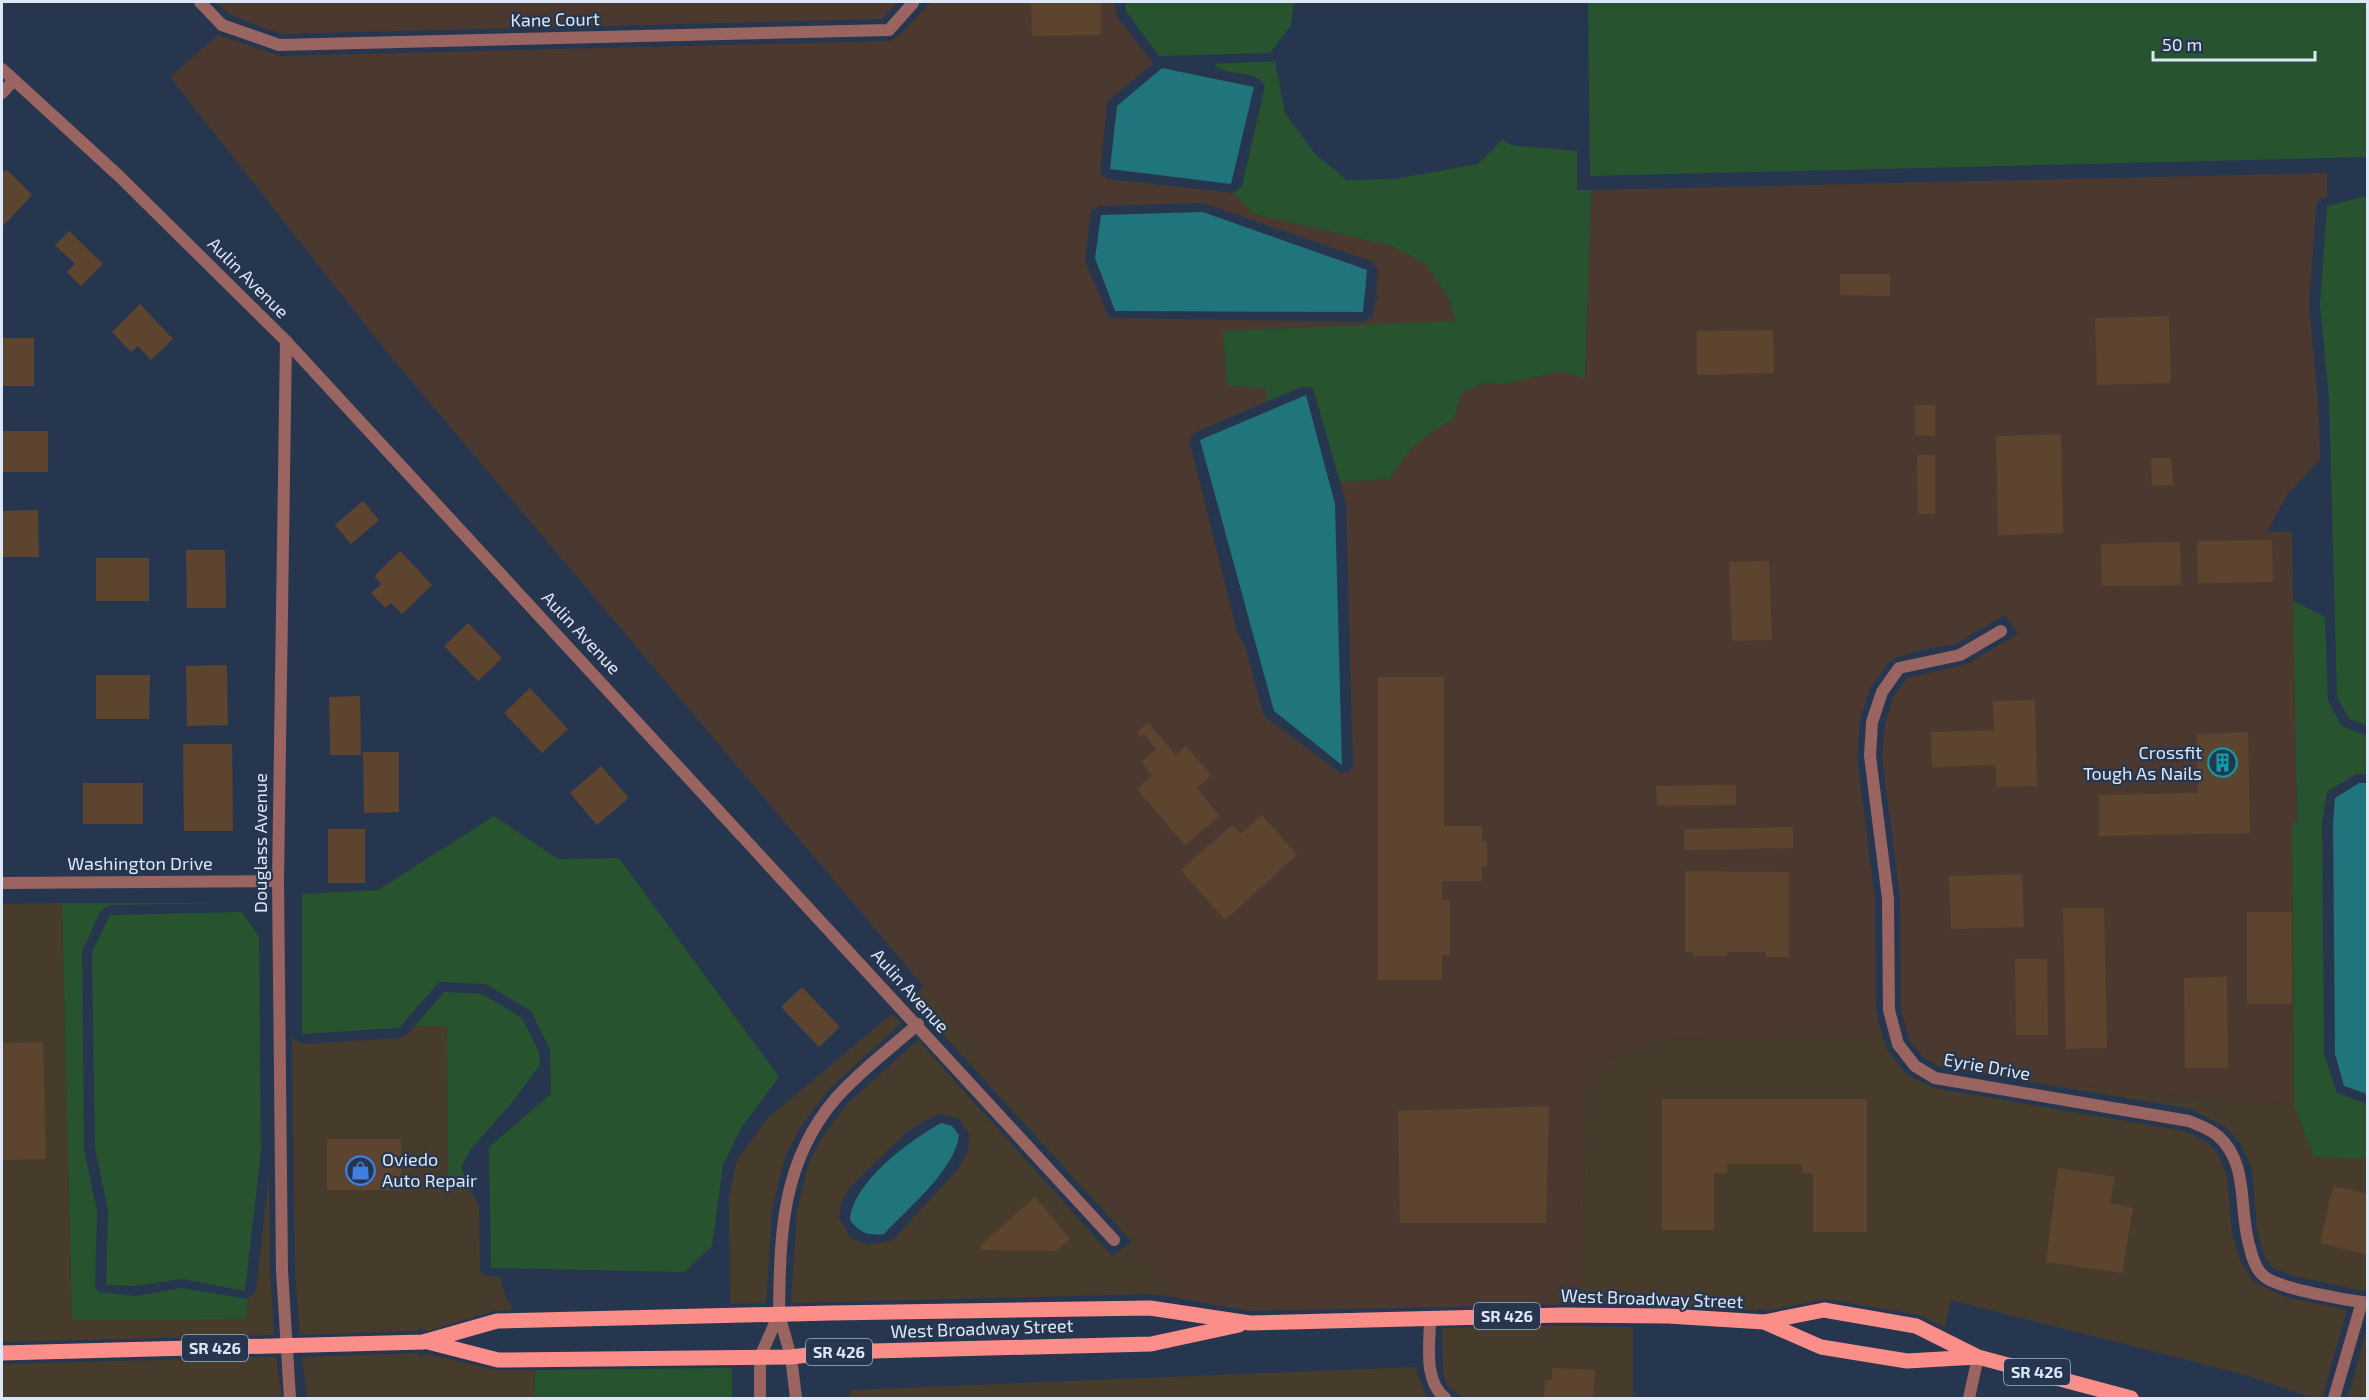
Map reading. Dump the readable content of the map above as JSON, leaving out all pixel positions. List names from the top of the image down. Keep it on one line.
{"streets":{"main road":["West Broadway Street","SR 426"],"street":["Kane Court","Aulin Avenue","Douglass Avenue","Washington Drive","Eyrie Drive"]},"crossings":[["Aulin Avenue","Douglass Avenue"],["Douglass Avenue","Washington Drive"],["Douglass Avenue","West Broadway Street"]],"places":{"building":["Crossfit Tough As Nails"],"shop":["Oviedo Auto Repair"]},"scale_bar":"50 m"}
